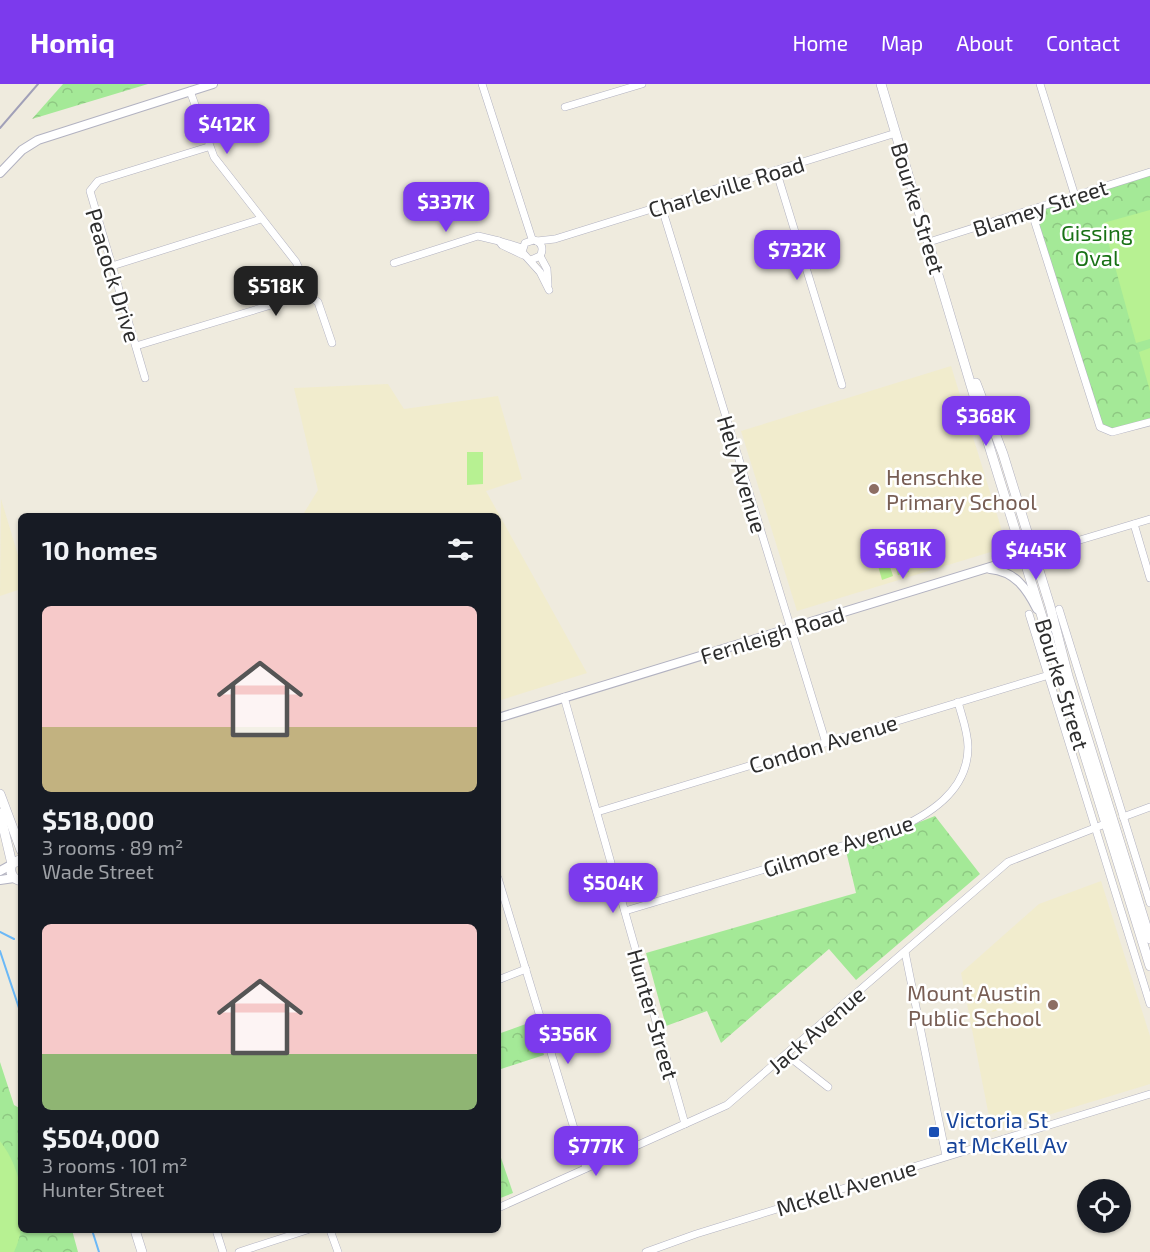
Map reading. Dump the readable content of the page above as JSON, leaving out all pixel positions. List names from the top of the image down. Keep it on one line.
{"streets":{"main road":["Bourke Street"],"street":["Charleville Road","Blamey Street","Peacock Drive","Hely Avenue","Fernleigh Road","Condon Avenue","Gilmore Avenue","Hunter Street","Jack Avenue","McKell Avenue"]},"crossings":[["Charleville Road","Bourke Street"],["Charleville Road","Hely Avenue"],["Blamey Street","Bourke Street"],["Bourke Street","Fernleigh Road"],["Bourke Street","Condon Avenue"],["Bourke Street","Jack Avenue"],["Hely Avenue","Fernleigh Road"],["Hely Avenue","Condon Avenue"],["Fernleigh Road","Hunter Street"],["Condon Avenue","Gilmore Avenue"],["Condon Avenue","Hunter Street"],["Gilmore Avenue","Hunter Street"],["Hunter Street","Jack Avenue"]],"parks":["Gissing Oval"],"places":{"other":["Henschke Primary School","Mount Austin Public School"],"transit":["Victoria St at McKell Av"]},"page":{"header":"Homiq","nav":["Home","Map","About","Contact"],"price":["$412K","$337K","$732K","$518K","$368K","$681K","$445K","$504K","$356K","$777K"],"heading":"10 homes","list":[{"name":"$518,000","note":"3 rooms · 89 m² · Wade Street"},{"name":"$504,000","note":"3 rooms · 101 m² · Hunter Street"}]}}
